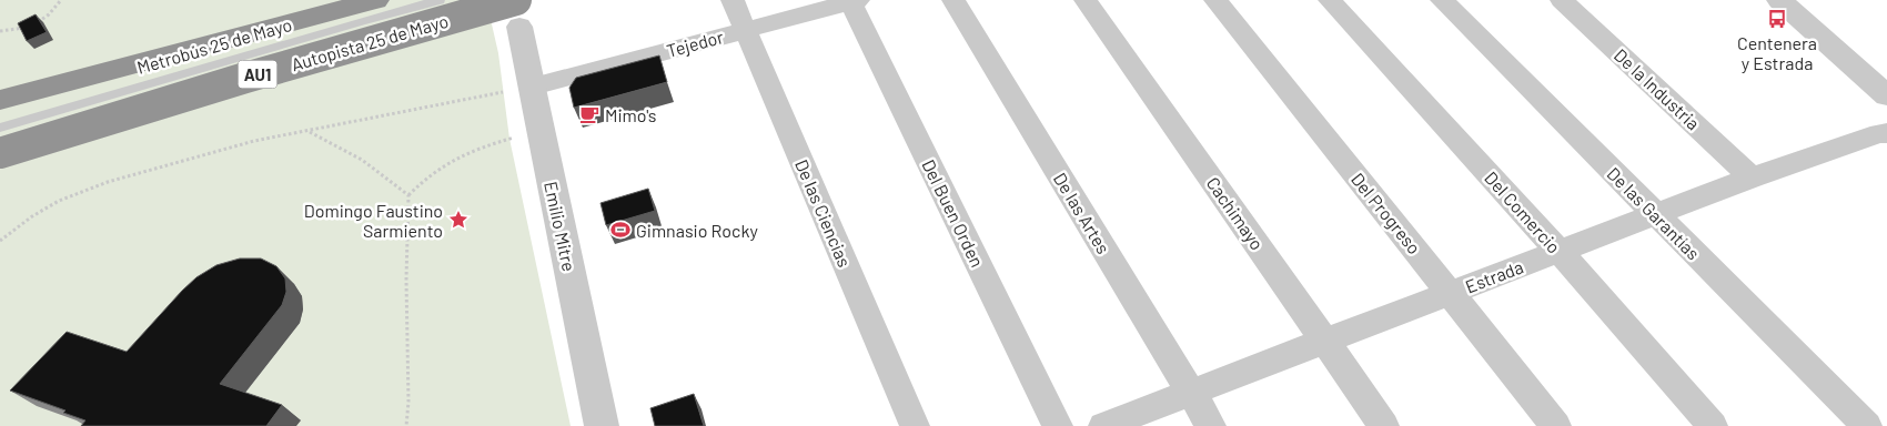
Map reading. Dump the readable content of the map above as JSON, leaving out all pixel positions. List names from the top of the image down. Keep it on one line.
{"streets":{"highway":["Autopista 25 de Mayo","AU1"],"street":["Tejedor","De la Industria","Del Comercio","De las Ciencias","Del Buen Orden","De las Artes","Cachimayo","Del Progreso","De las Garantías","Emilio Mitre","Estrada"],"lane":["Metrobús 25 de Mayo"]},"crossings":[["Autopista 25 de Mayo","Emilio Mitre"],["Tejedor","De las Ciencias"],["Tejedor","Del Buen Orden"],["Tejedor","Emilio Mitre"],["De la Industria","Estrada"],["Del Comercio","Estrada"],["De las Artes","Estrada"],["Cachimayo","Estrada"],["Del Progreso","Estrada"],["De las Garantías","Estrada"]],"places":{"bus stop":["Centenera y Estrada"],"cafe":["Mimo's"],"place":["Domingo Faustino Sarmiento"],"sports":["Gimnasio Rocky"]}}
